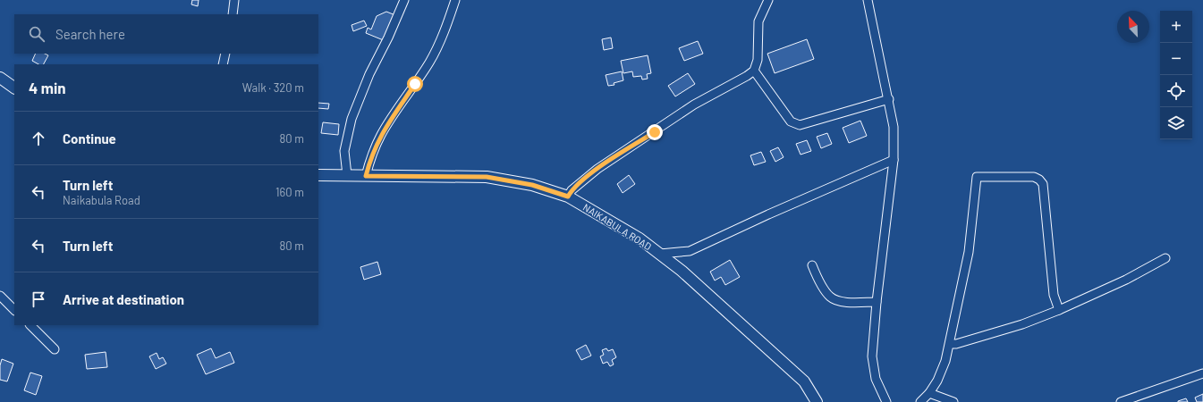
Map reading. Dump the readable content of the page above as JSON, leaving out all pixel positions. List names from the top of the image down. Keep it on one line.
{"streets":{"street":["NAIKABULA ROAD"]},"north":"top left","page":{"map_buttons":["+","−"],"search":"Search here","heading":["4 min","Walk · 320 m"],"list":[["Continue","80 m"],["Turn left","Naikabula Road","160 m"],["Turn left","80 m"],"Arrive at destination"]}}
